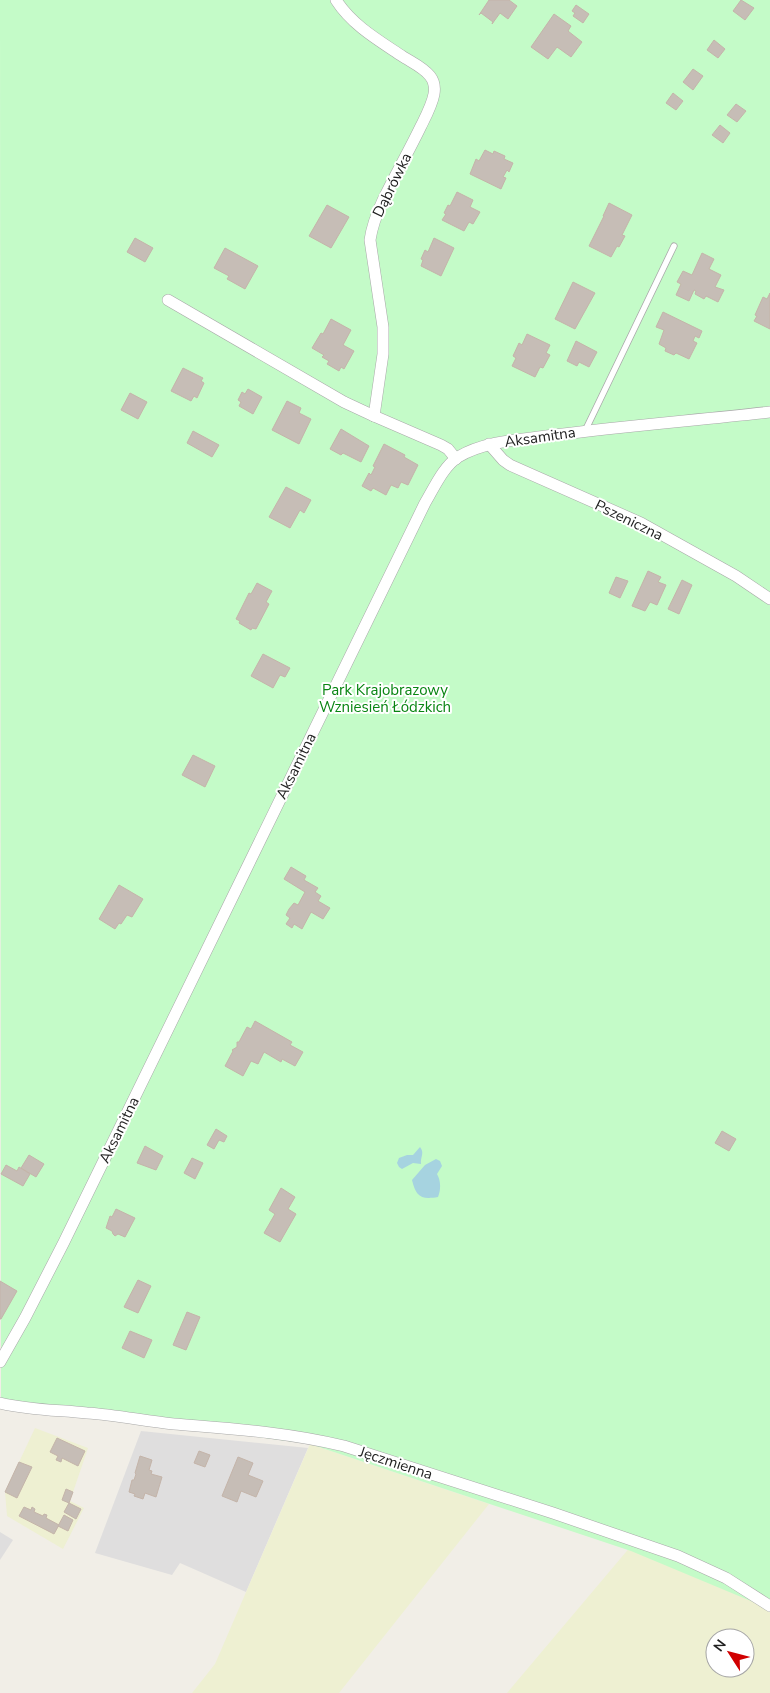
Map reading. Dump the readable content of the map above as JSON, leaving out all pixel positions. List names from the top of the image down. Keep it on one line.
{"streets":{"street":["Dąbrówka","Aksamitna","Pszeniczna","Jęczmienna"]},"crossings":[["Aksamitna","Pszeniczna"]],"parks":["Park Krajobrazowy Wzniesień Łódzkich"],"north":"top left"}
